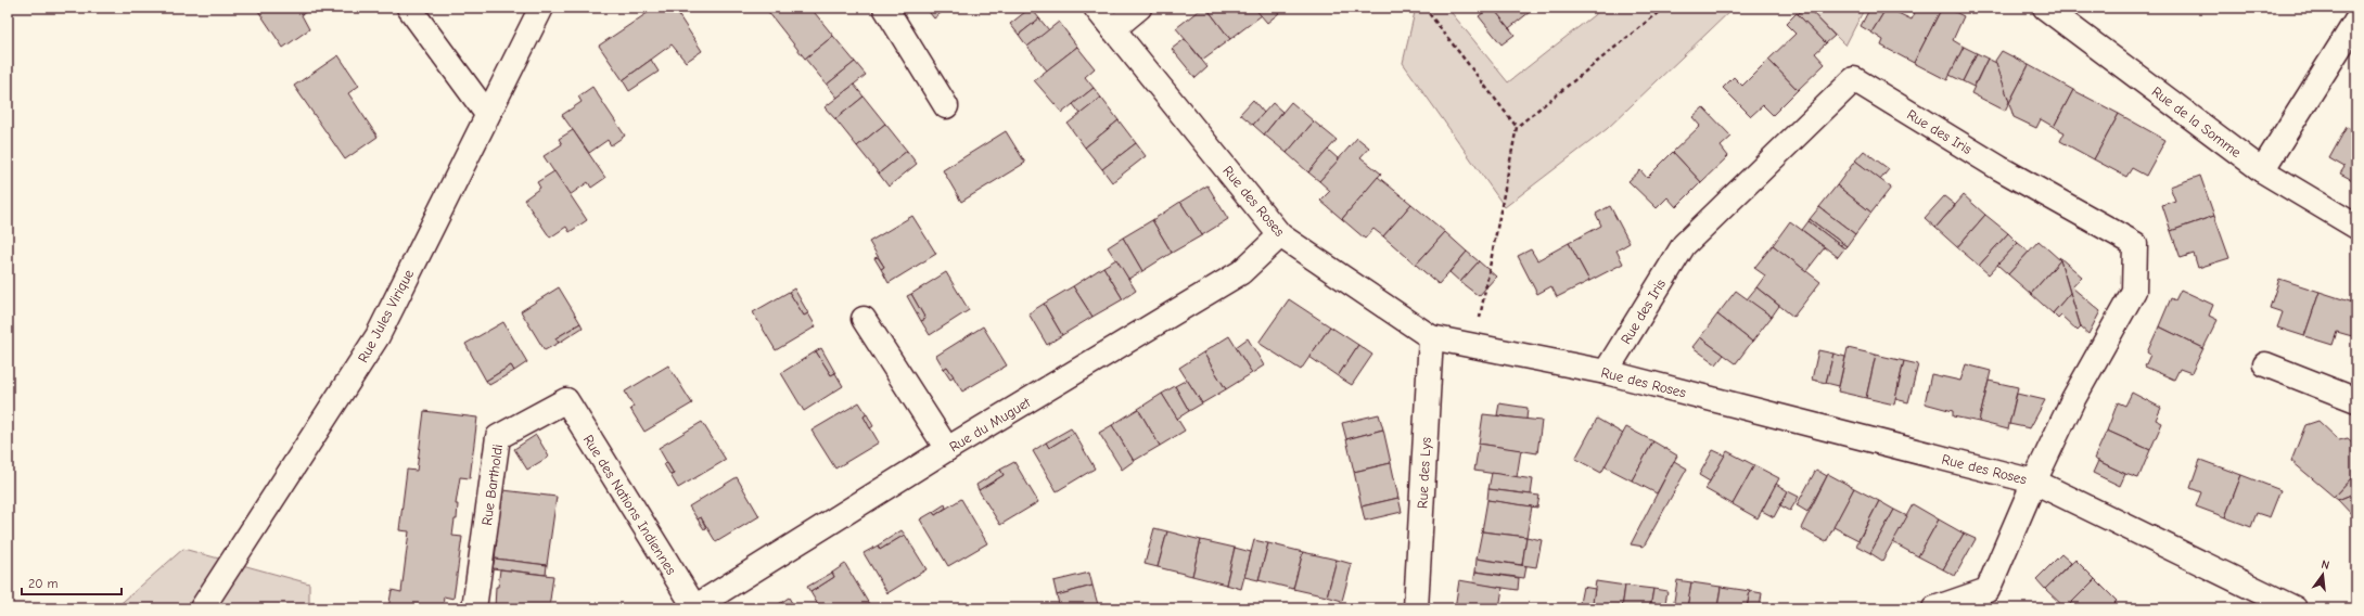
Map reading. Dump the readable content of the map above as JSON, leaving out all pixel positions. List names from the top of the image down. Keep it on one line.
{"streets":{"street":["Rue de la Somme","Rue des Iris","Rue des Roses","Rue Jules Virique","Rue du Muguet","Rue des Lys","Rue Bartholdi","Rue des Nations Indiennes"]},"crossings":[["Rue des Iris","Rue des Roses"],["Rue des Roses","Rue du Muguet"],["Rue des Roses","Rue des Lys"],["Rue du Muguet","Rue des Nations Indiennes"],["Rue Bartholdi","Rue des Nations Indiennes"]],"scale_bar":"20 m","north":"top"}
